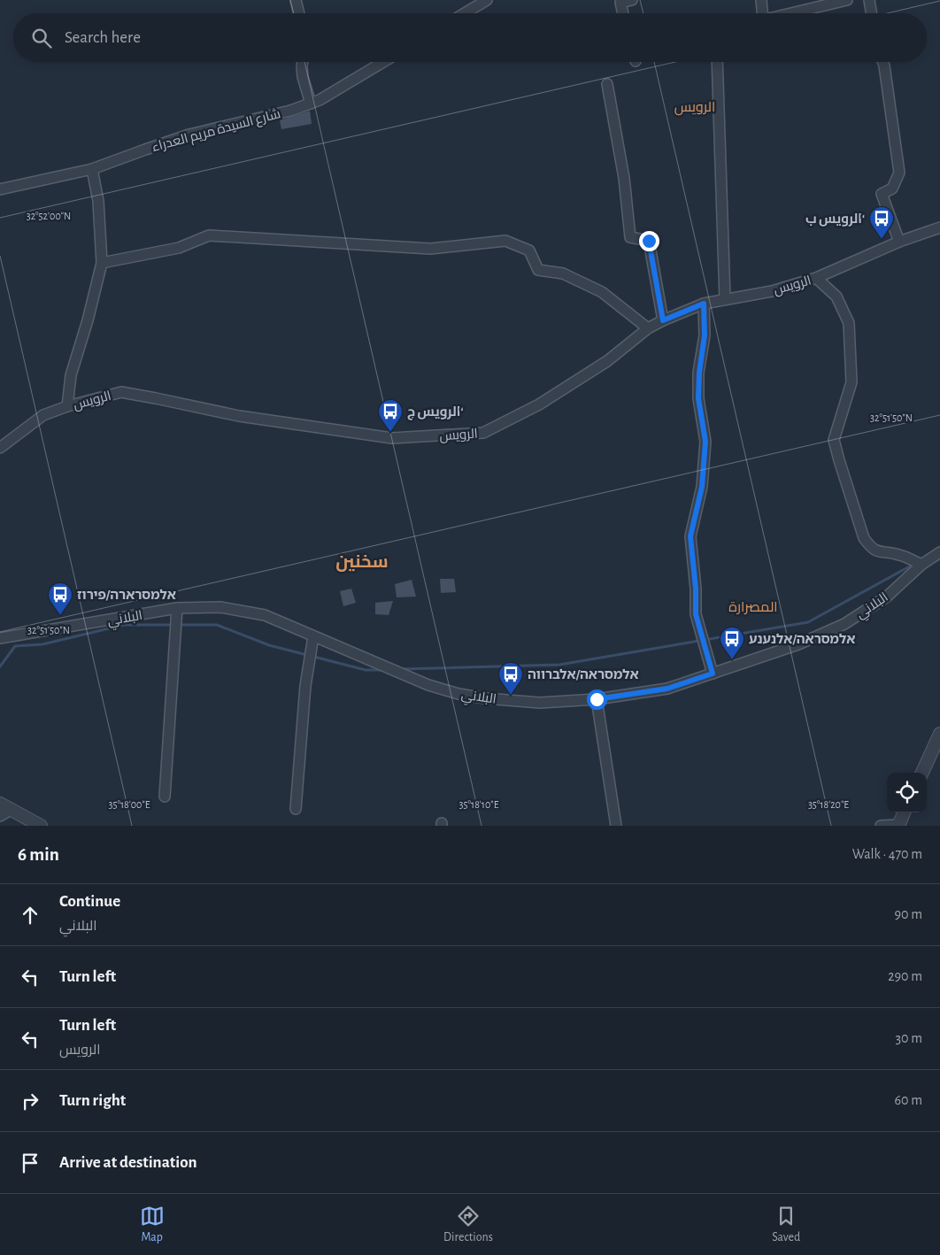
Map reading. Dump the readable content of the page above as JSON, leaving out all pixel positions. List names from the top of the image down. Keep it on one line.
{"streets":{"street":["شارع السيدة مريم العدراء","الرويس","البلاني"]},"districts":["الرويس","سخنين","المصرارة"],"places":{"bus stop":["الرويس ب‘","الرويس ج‘","אלמסרארה/פירוז","אלמסראה/אלנענע","אלמסראה/אלברווה"]},"page":{"search":"Search here","heading":["6 min","Walk · 470 m"],"list":[["Continue","البلاني","90 m"],["Turn left","290 m"],["Turn left","الرويس","30 m"],["Turn right","60 m"],"Arrive at destination"],"nav":["Map","Directions","Saved"]},"coordinates":["32°52'00\"N","32°51'50\"N","35°18'00\"E","35°18'10\"E","35°18'20\"E"]}
